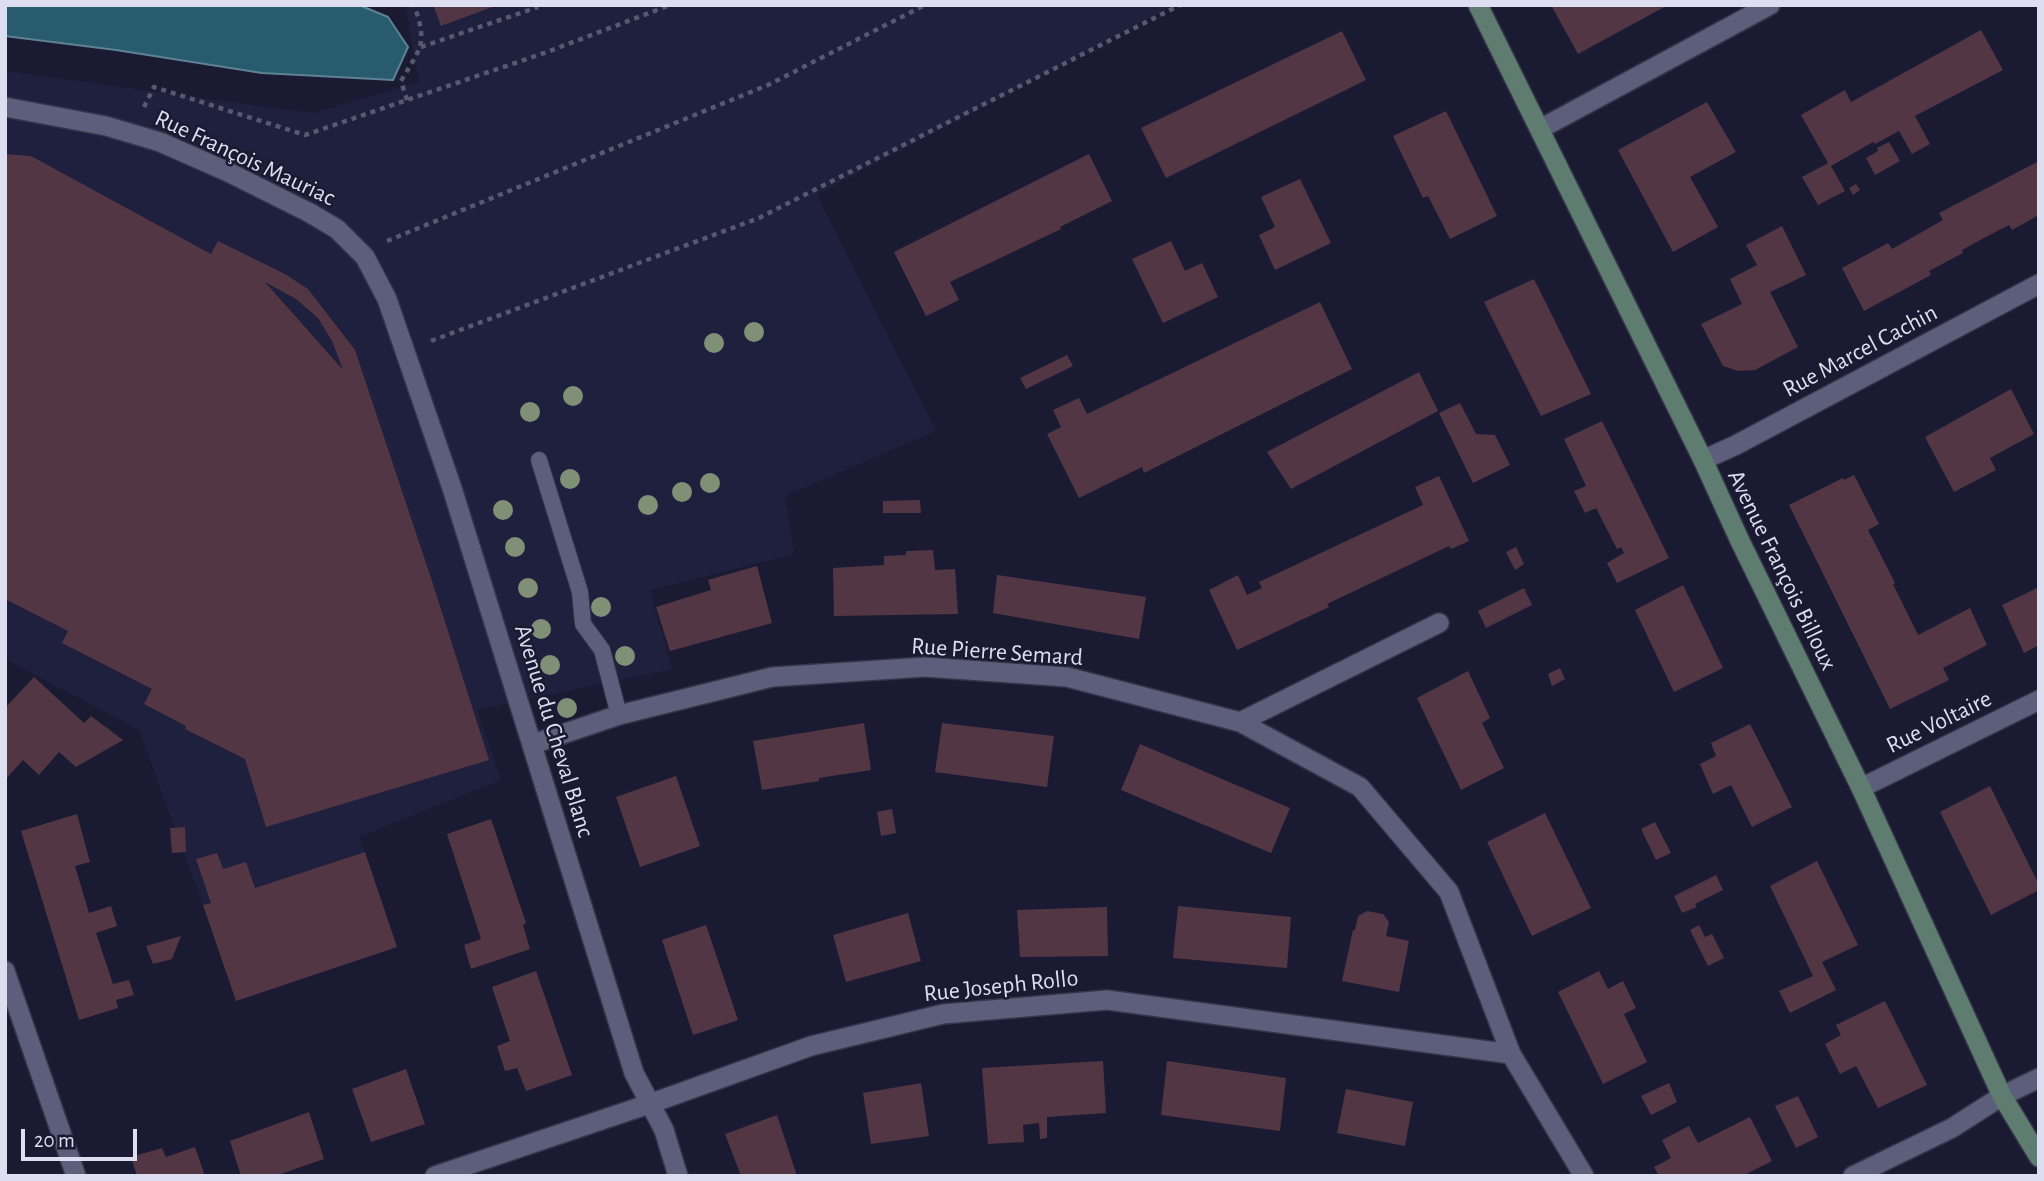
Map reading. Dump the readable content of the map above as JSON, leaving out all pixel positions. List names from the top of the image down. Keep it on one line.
{"streets":{"main road":["Avenue François Billoux"],"street":["Rue François Mauriac","Rue Marcel Cachin","Rue Pierre Semard","Rue Voltaire","Avenue du Cheval Blanc","Rue Joseph Rollo"]},"crossings":[["Rue François Mauriac","Avenue du Cheval Blanc"],["Rue Marcel Cachin","Avenue François Billoux"],["Avenue François Billoux","Rue Voltaire"],["Rue Pierre Semard","Avenue du Cheval Blanc"],["Rue Pierre Semard","Rue Joseph Rollo"],["Avenue du Cheval Blanc","Rue Joseph Rollo"]],"scale_bar":"20 m"}
